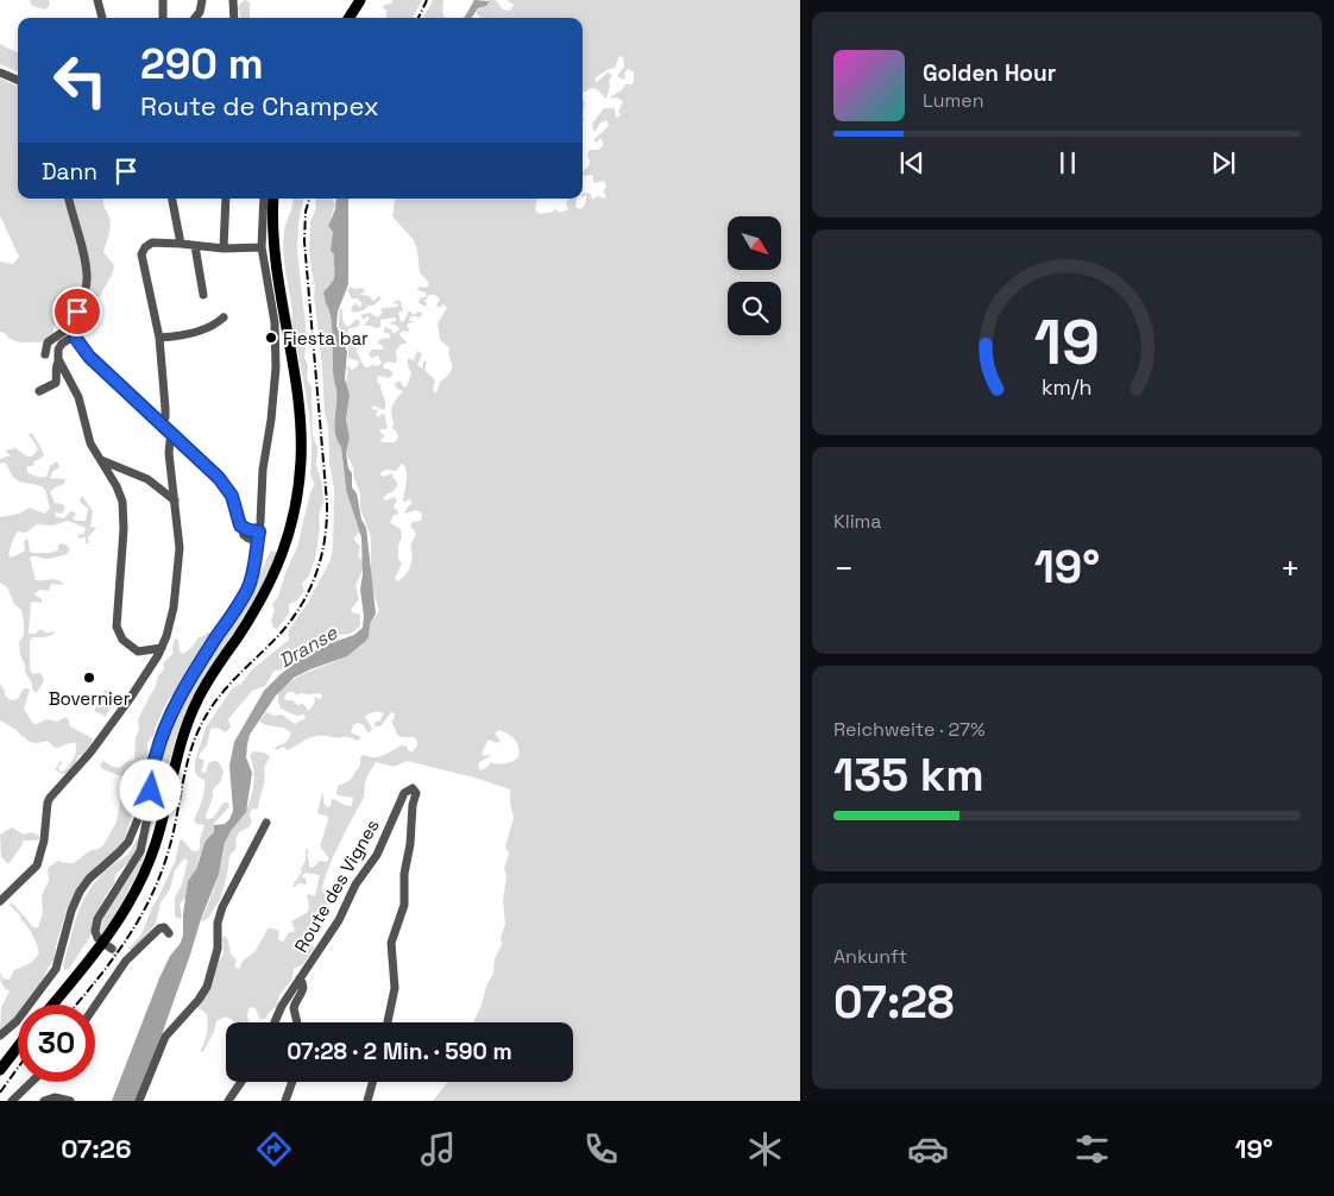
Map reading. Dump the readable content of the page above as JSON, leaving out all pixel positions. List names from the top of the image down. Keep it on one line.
{"streets":{"street":["Route des Vignes"]},"water":["Dranse"],"places":["Fiesta bar","Bovernier"],"north":"bottom right","page":{"turn":["290 m","Route de Champex"],"song":["Golden Hour","Lumen"],"then":"Dann","tile":["Klima",["Reichweite · 27%","135 km"],["Ankunft","07:28"]],"heat":["−","19°","+"],"limit":"30","trip":"07:28 · 2 Min. · 590 m","tabs":["07:26","19°"],"gauge":["19","km/h"]}}
